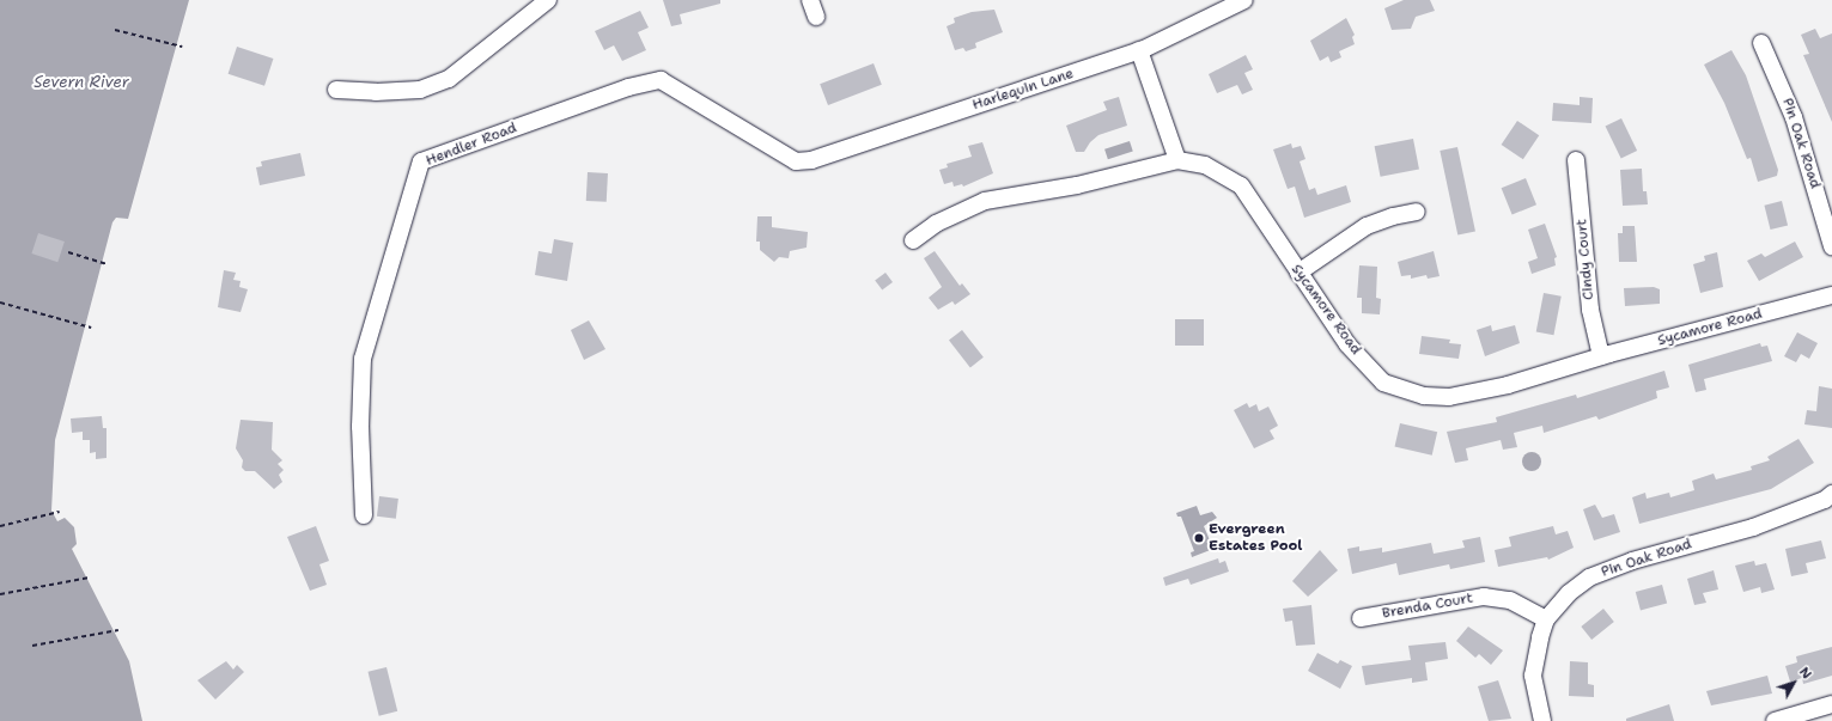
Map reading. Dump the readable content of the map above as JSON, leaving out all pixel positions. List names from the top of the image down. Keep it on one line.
{"streets":{"street":["Harlequin Lane","Pin Oak Road","Hendler Road","Cindy Court","Sycamore Road","Brenda Court"]},"crossings":[["Harlequin Lane","Hendler Road"],["Pin Oak Road","Brenda Court"],["Cindy Court","Sycamore Road"]],"water":["Severn River"],"places":["Evergreen Estates Pool"],"north":"top right"}
